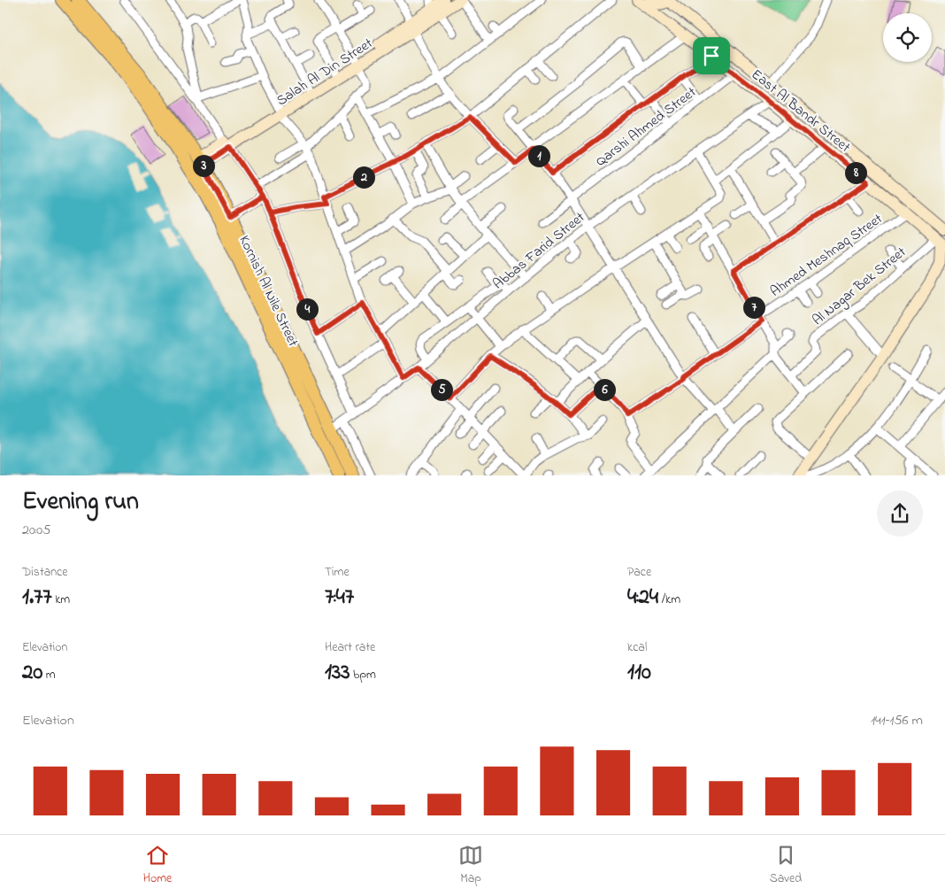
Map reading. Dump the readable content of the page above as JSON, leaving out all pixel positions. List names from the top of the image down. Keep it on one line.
{"streets":{"main road":["Salah Al Din Street","East Al Bandr Street","Kornish Al Nile Street"],"street":["Qarshi Ahmed Street","Abbas Farid Street","Ahmed Meshnaq Street","Al Nagar Bek Street"]},"crossings":[["Salah Al Din Street","Kornish Al Nile Street"],["East Al Bandr Street","Qarshi Ahmed Street"],["East Al Bandr Street","Abbas Farid Street"],["East Al Bandr Street","Ahmed Meshnaq Street"],["East Al Bandr Street","Al Nagar Bek Street"],["Abbas Farid Street","Kornish Al Nile Street"]],"page":{"pins":["1","3","8","2","7","4","5","6"],"heading":["Evening run","20:05"],"stats":[["Distance","1.77 km"],["Time","7:47"],["Pace","4:24 /km"],["Elevation","20 m"],["Heart rate","133 bpm"],["kcal","110"]],"chart":["Elevation","141–156 m"],"tabs":["Home","Map","Saved"]}}
